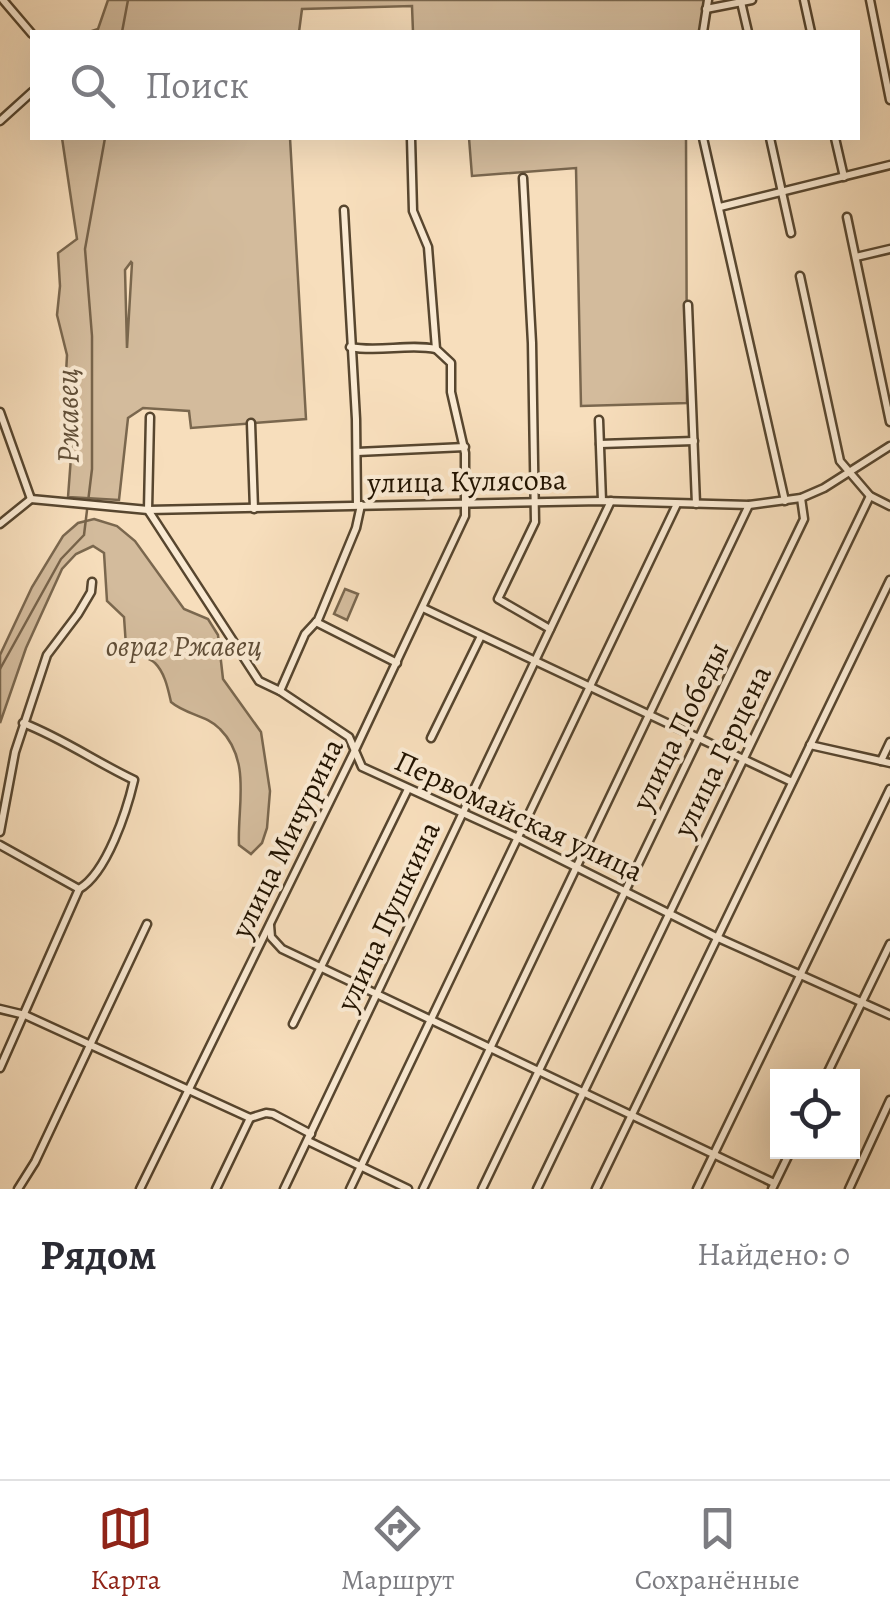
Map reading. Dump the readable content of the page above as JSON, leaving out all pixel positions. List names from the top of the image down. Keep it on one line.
{"streets":{"street":["улица Кулясова","улица Победы","улица Герцена","Первомайская улица","улица Мичурина","улица Пушкина"]},"crossings":[["улица Кулясова","улица Победы"],["улица Кулясова","Первомайская улица"],["улица Кулясова","улица Мичурина"],["улица Кулясова","улица Пушкина"],["улица Победы","Первомайская улица"],["улица Герцена","Первомайская улица"],["Первомайская улица","улица Мичурина"],["Первомайская улица","улица Пушкина"]],"water":["Ржавец"],"parks":["овраг Ржавец"],"page":{"search":"Поиск","heading":["Рядом","Найдено: 0"],"nav":["Карта","Маршрут","Сохранённые"]}}
